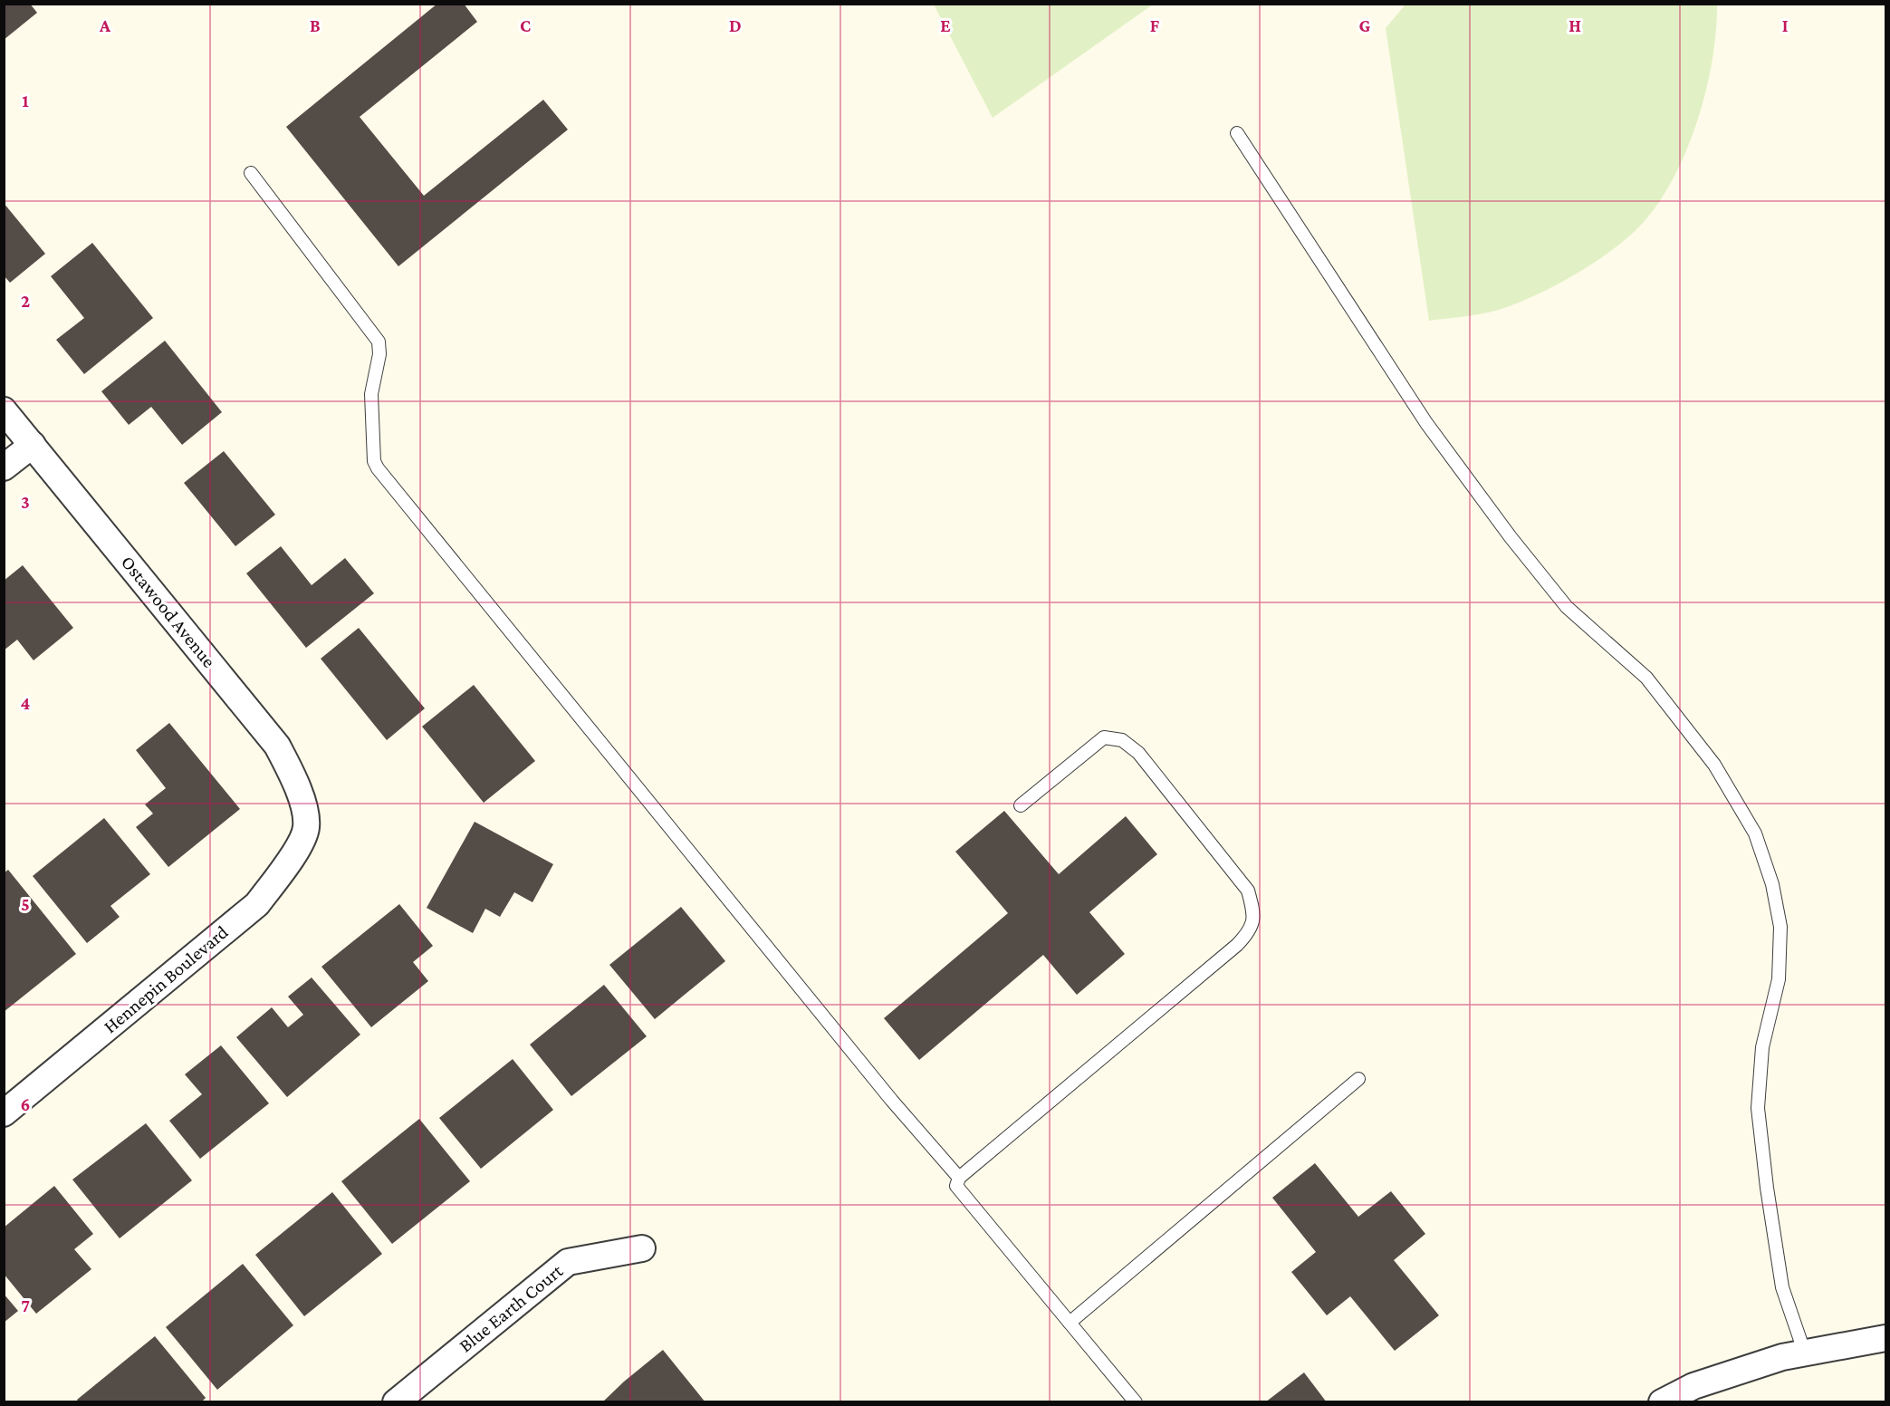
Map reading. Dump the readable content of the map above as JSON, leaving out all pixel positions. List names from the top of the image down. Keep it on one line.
{"streets":{"street":["Ostawood Avenue","Hennepin Boulevard","Blue Earth Court"]},"crossings":[["Ostawood Avenue","Hennepin Boulevard"]],"grid":{"columns":["A","B","C","D","E","F","G","H","I"],"rows":["1","2","3","4","5","6","7"]}}
